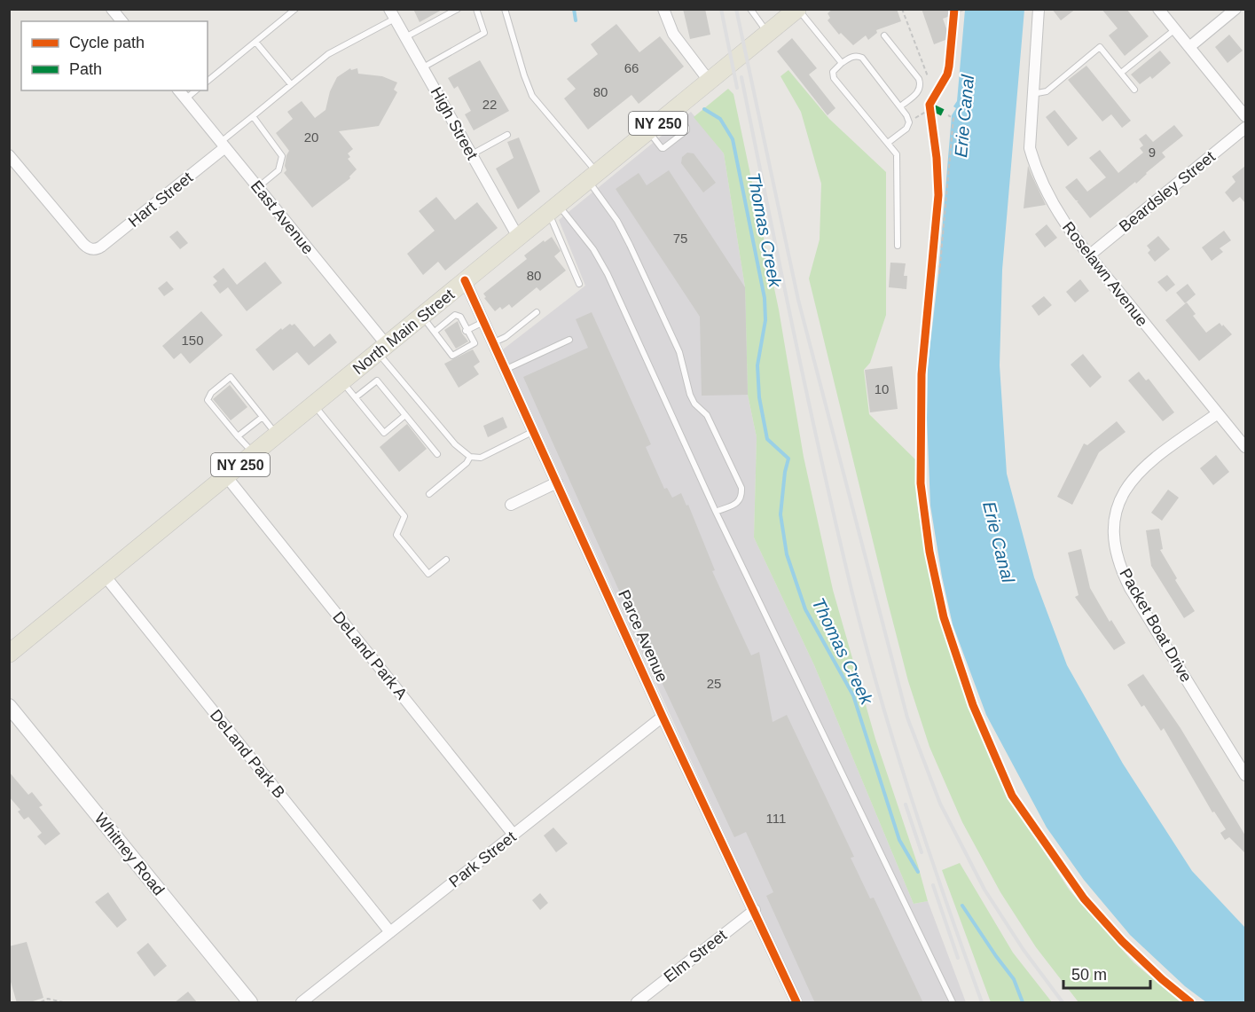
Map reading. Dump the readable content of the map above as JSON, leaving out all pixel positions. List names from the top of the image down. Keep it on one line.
{"streets":{"main road":["NY 250","North Main Street","Whitney Road"],"street":["High Street","Beardsley Street","Hart Street","East Avenue","Roselawn Avenue","Packet Boat Drive","Parce Avenue","DeLand Park A","DeLand Park B","Park Street","Elm Street"]},"crossings":[["High Street","North Main Street"],["Beardsley Street","Roselawn Avenue"],["Hart Street","East Avenue"],["East Avenue","North Main Street"],["Roselawn Avenue","Packet Boat Drive"],["North Main Street","Parce Avenue"],["North Main Street","DeLand Park A"],["North Main Street","DeLand Park B"],["Parce Avenue","Park Street"],["Parce Avenue","Elm Street"],["DeLand Park A","Park Street"],["DeLand Park B","Park Street"]],"water":["Erie Canal","Thomas Creek"],"house_numbers":["66","80","22","20","9","75","80","150","10","25","111"],"legend":["Cycle path","Path"],"scale_bar":"50 m"}
